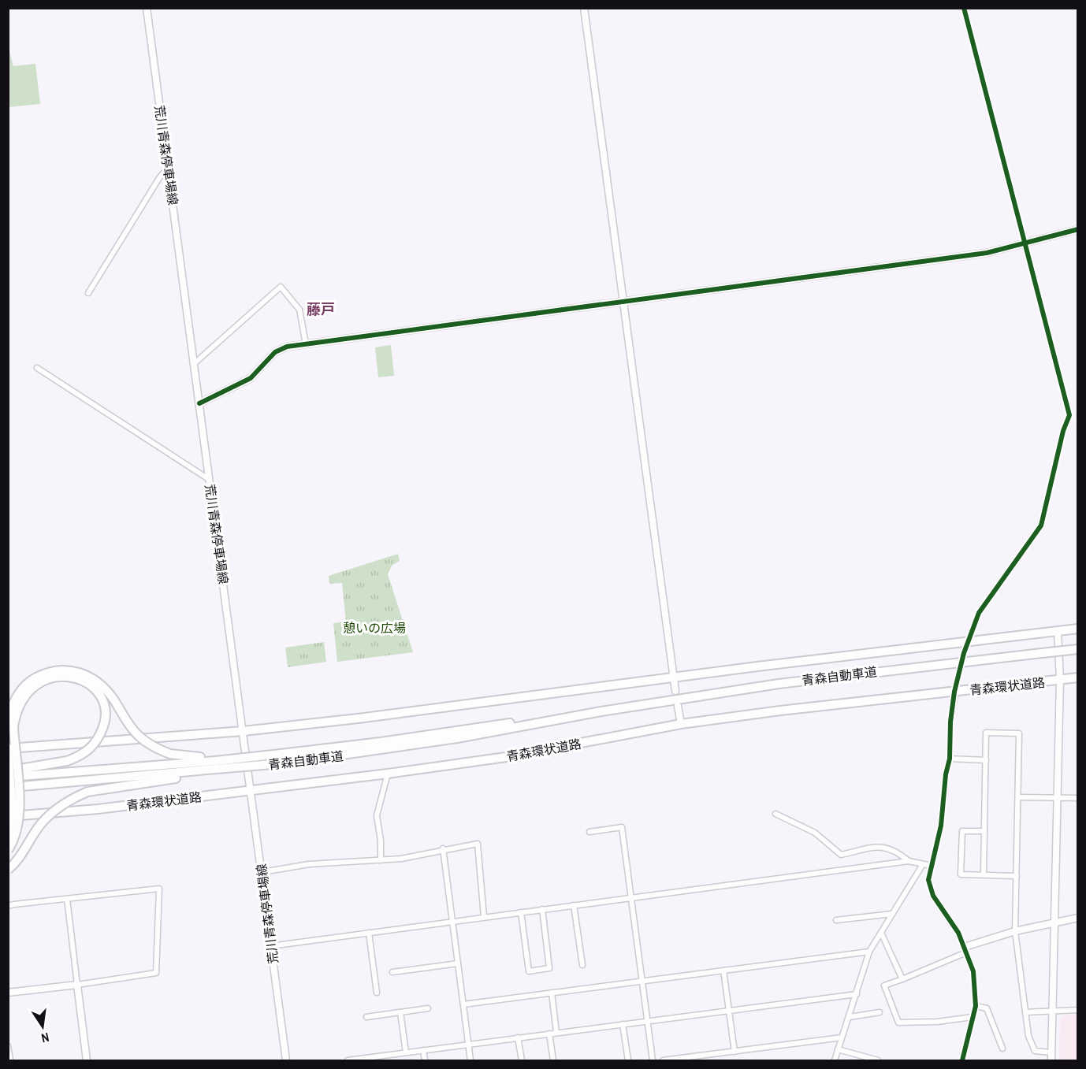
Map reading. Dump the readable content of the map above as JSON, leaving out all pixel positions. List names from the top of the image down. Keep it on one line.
{"streets":{"highway":["青森自動車道","青森環状道路"],"street":["荒川青森停車場線"]},"crossings":[["荒川青森停車場線","青森環状道路"]],"districts":["藤戸"],"parks":["憩いの広場"],"north":"bottom"}
